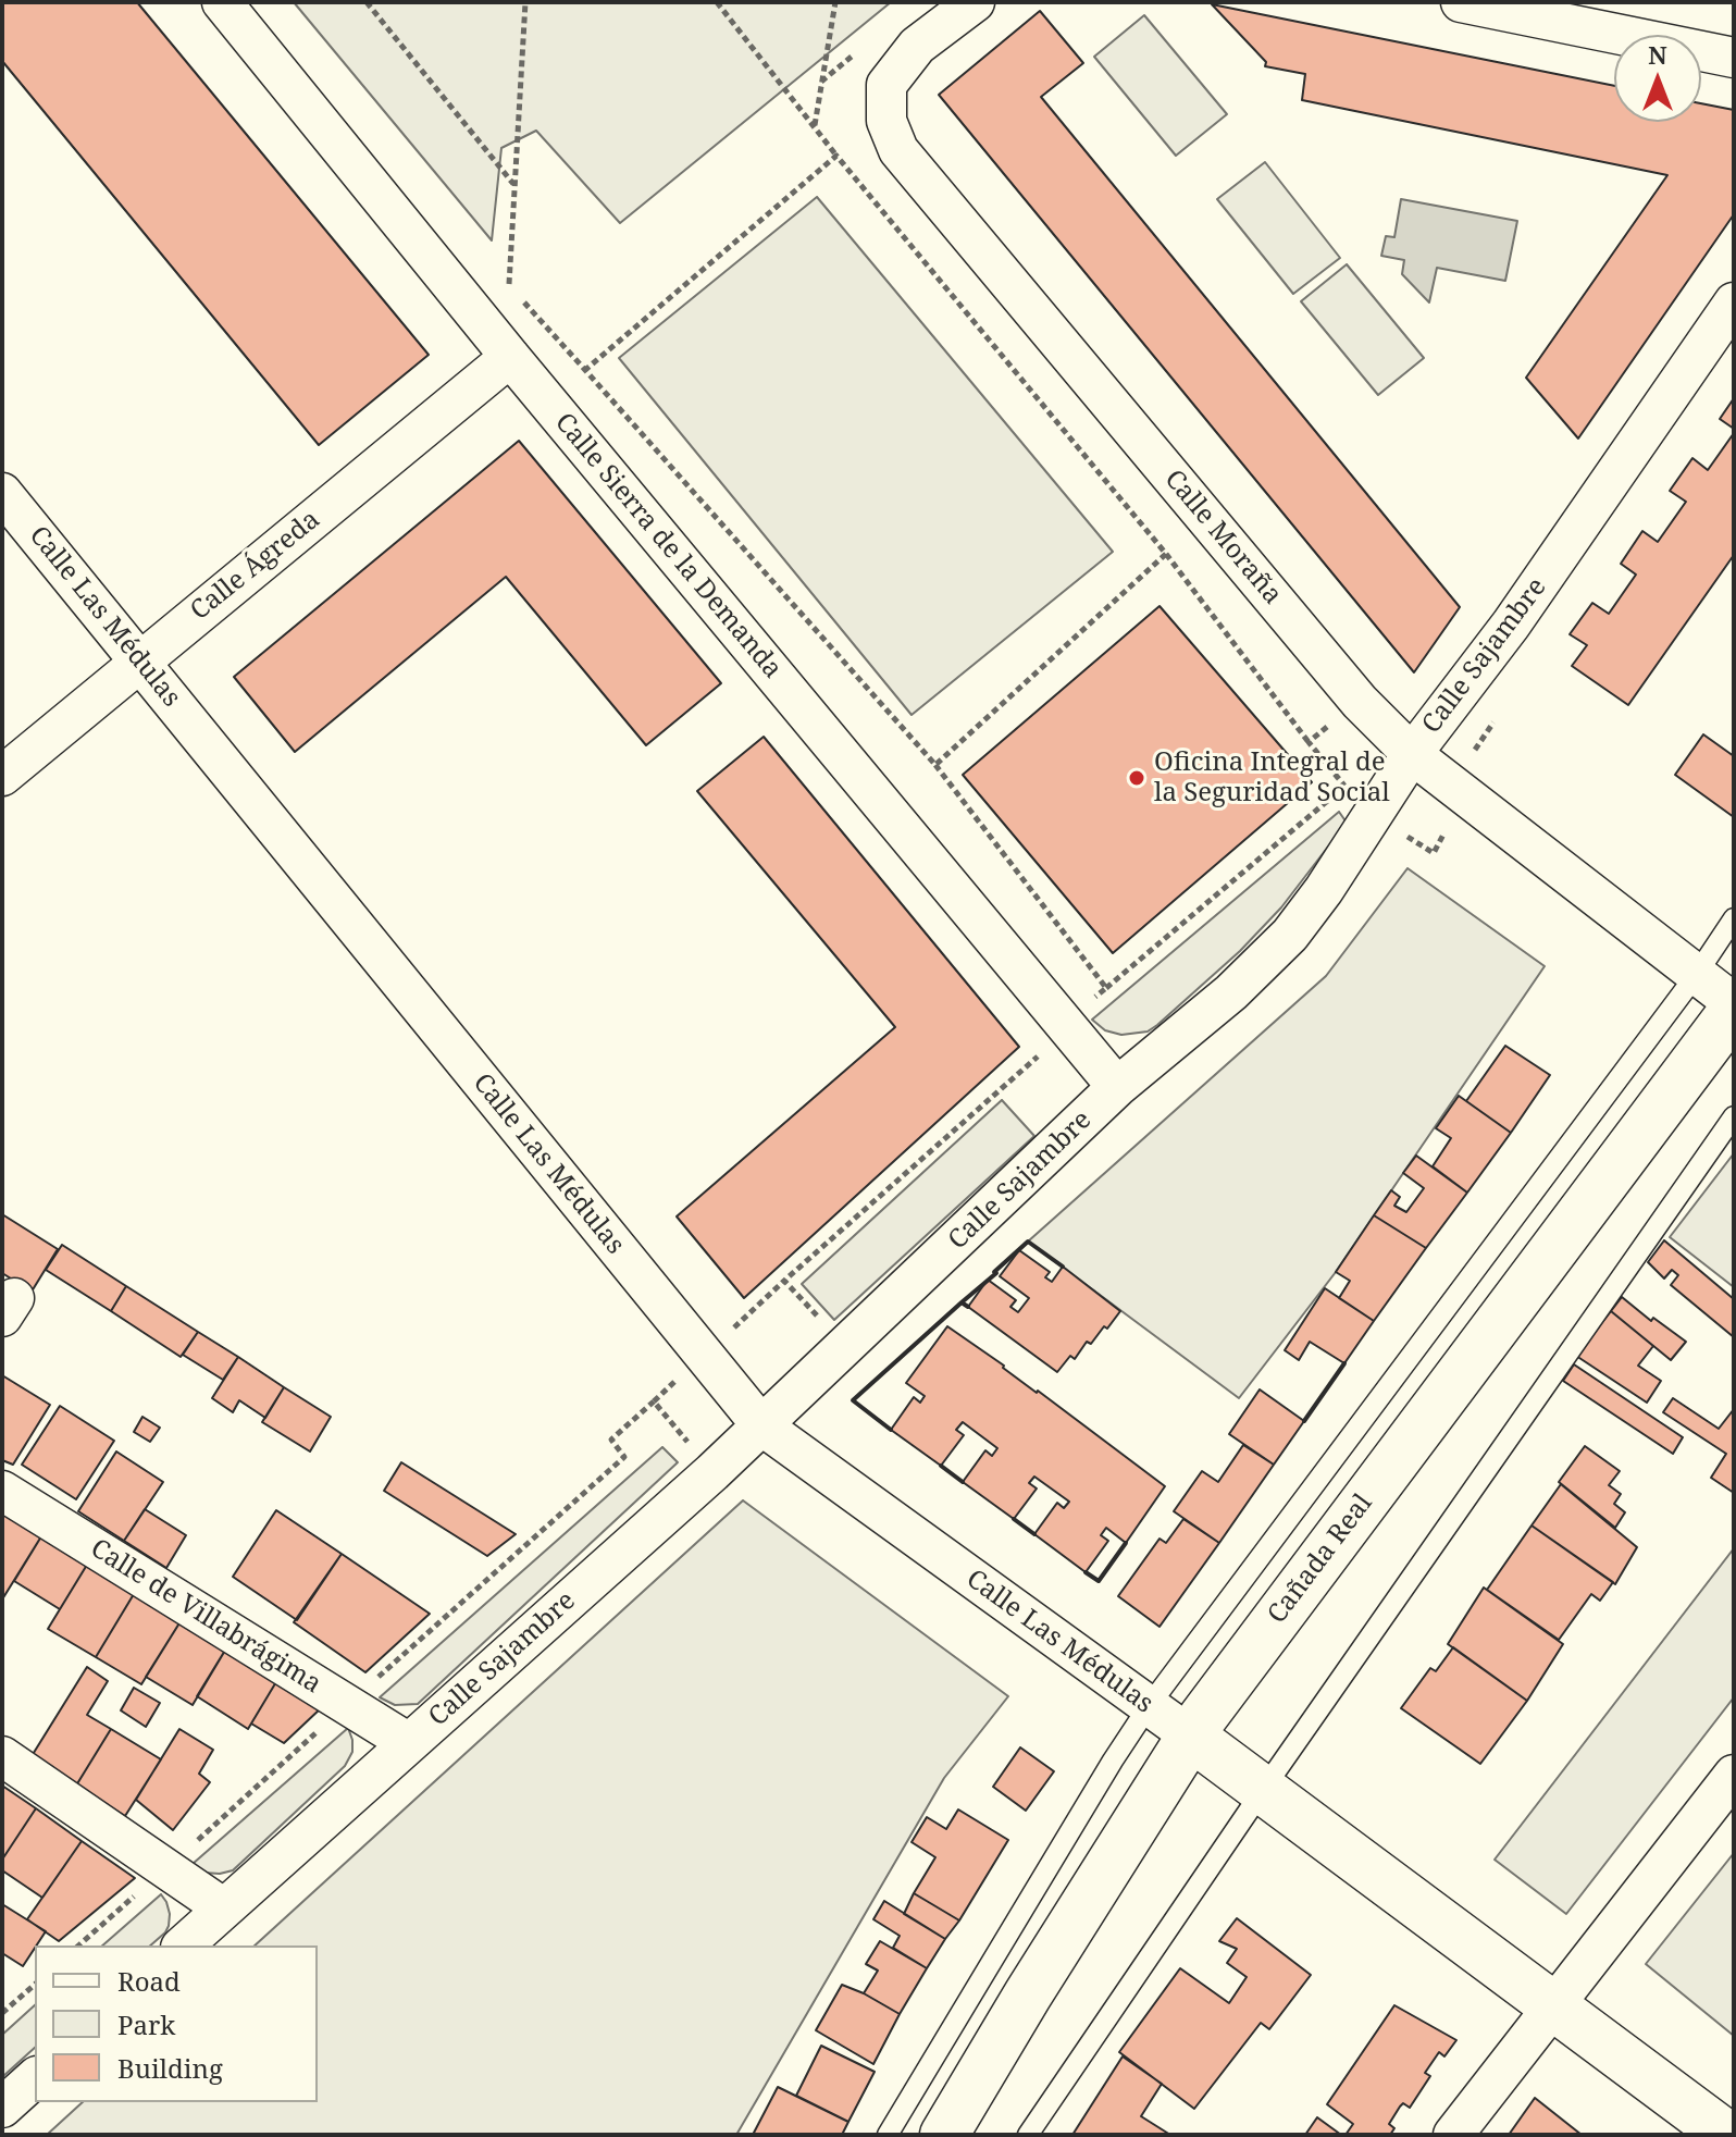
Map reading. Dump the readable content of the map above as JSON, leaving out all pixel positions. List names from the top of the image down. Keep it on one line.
{"streets":{"street":["Calle Moraña","Calle Sierra de la Demanda","Calle Ágreda","Calle Las Médulas","Calle Sajambre","Cañada Real","Calle de Villabrágima"]},"crossings":[["Calle Moraña","Calle Sajambre"],["Calle Sierra de la Demanda","Calle Ágreda"],["Calle Sierra de la Demanda","Calle Sajambre"],["Calle Ágreda","Calle Las Médulas"],["Calle Las Médulas","Calle Sajambre"],["Calle Las Médulas","Cañada Real"],["Calle Sajambre","Calle de Villabrágima"]],"places":["Oficina Integral de la Seguridad Social"],"legend":["Road","Park","Building"],"north":"top"}
